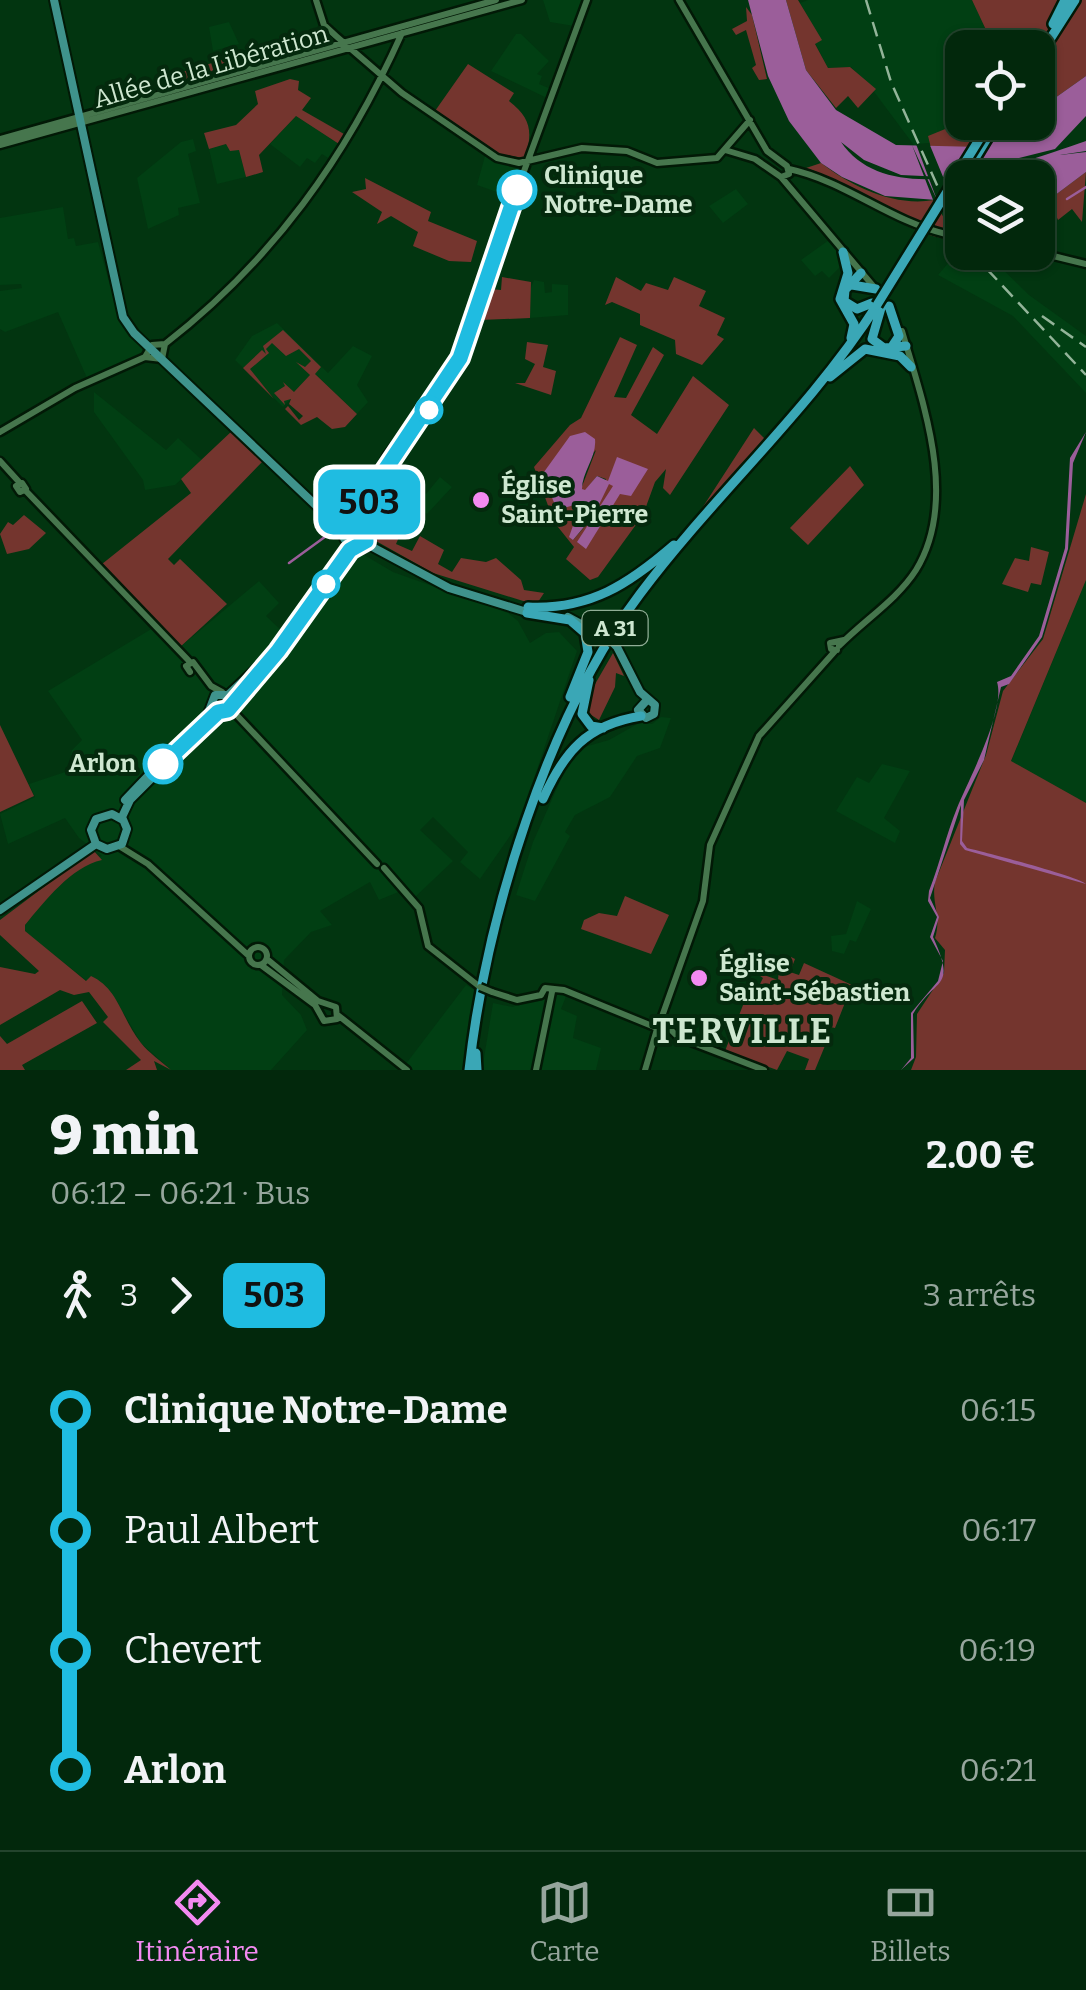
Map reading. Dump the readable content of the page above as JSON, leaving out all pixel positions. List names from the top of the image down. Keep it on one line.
{"streets":{"highway":["A 31"],"main road":["Allée de la Libération"]},"districts":["TERVILLE"],"places":["Clinique Notre-Dame","Église Saint-Pierre","Arlon","Église Saint-Sébastien"],"lines":["bus line 503"],"page":{"on_map":"503","heading":["9 min","06:12 – 06:21 · Bus","2.00 €"],"legs":["3","503","3 arrêts"],"list":[{"name":"Clinique Notre-Dame","value":"06:15"},{"name":"Paul Albert","value":"06:17"},{"name":"Chevert","value":"06:19"},{"name":"Arlon","value":"06:21"}],"tabs":["Itinéraire","Carte","Billets"]}}
